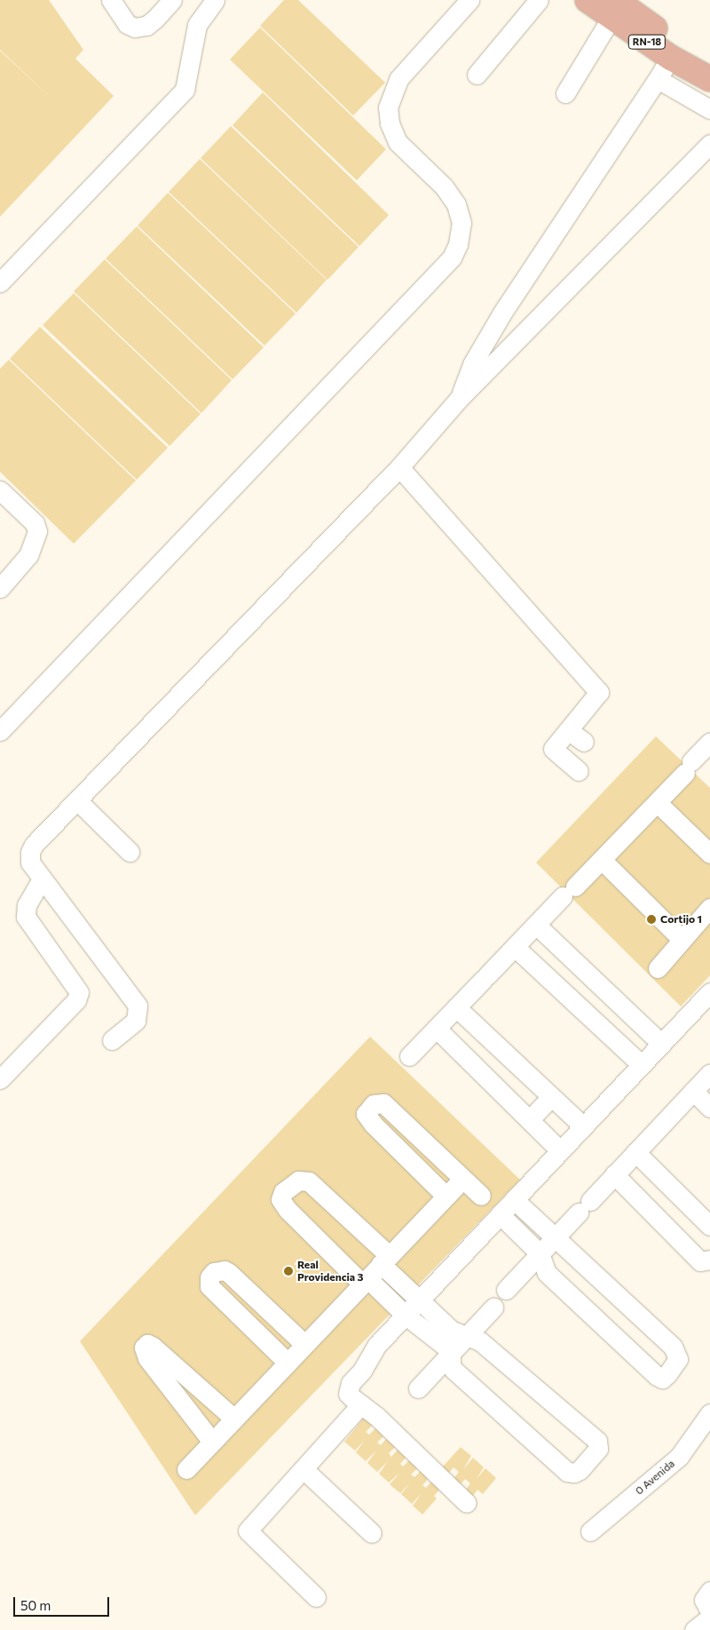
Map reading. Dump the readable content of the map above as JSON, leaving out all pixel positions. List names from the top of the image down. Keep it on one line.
{"streets":{"main road":["RN-18"],"street":["0 Avenida"]},"places":["Cortijo 1","Real Providencia 3"],"scale_bar":"50 m"}
